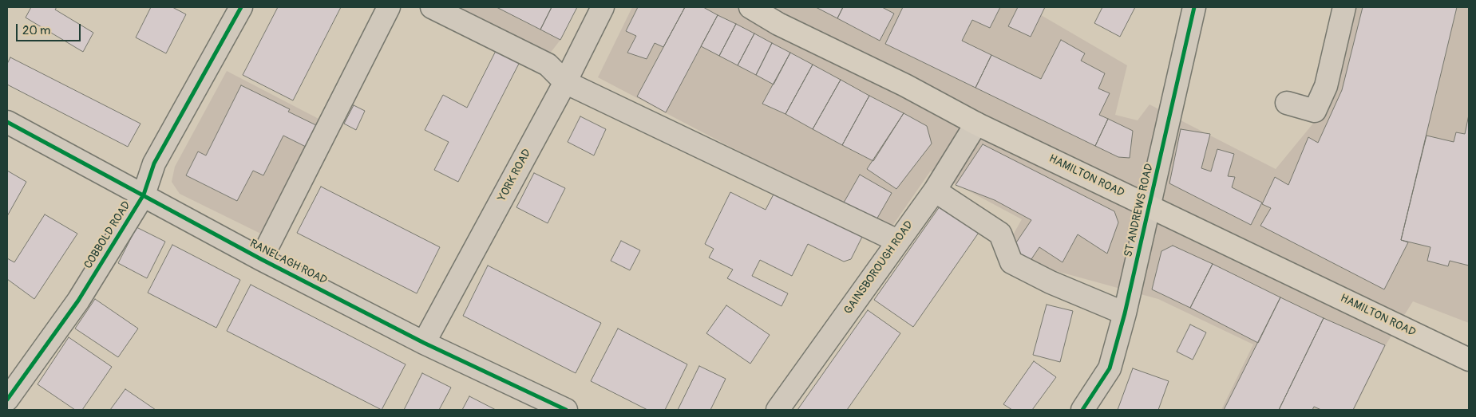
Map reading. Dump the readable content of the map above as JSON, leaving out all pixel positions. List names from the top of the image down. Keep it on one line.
{"streets":{"main road":["HAMILTON ROAD"],"street":["YORK ROAD","ST ANDREWS ROAD","COBBOLD ROAD","RANELAGH ROAD","GAINSBOROUGH ROAD"]},"crossings":[["YORK ROAD","RANELAGH ROAD"],["HAMILTON ROAD","ST ANDREWS ROAD"],["HAMILTON ROAD","GAINSBOROUGH ROAD"],["COBBOLD ROAD","RANELAGH ROAD"]],"scale_bar":"20 m"}
